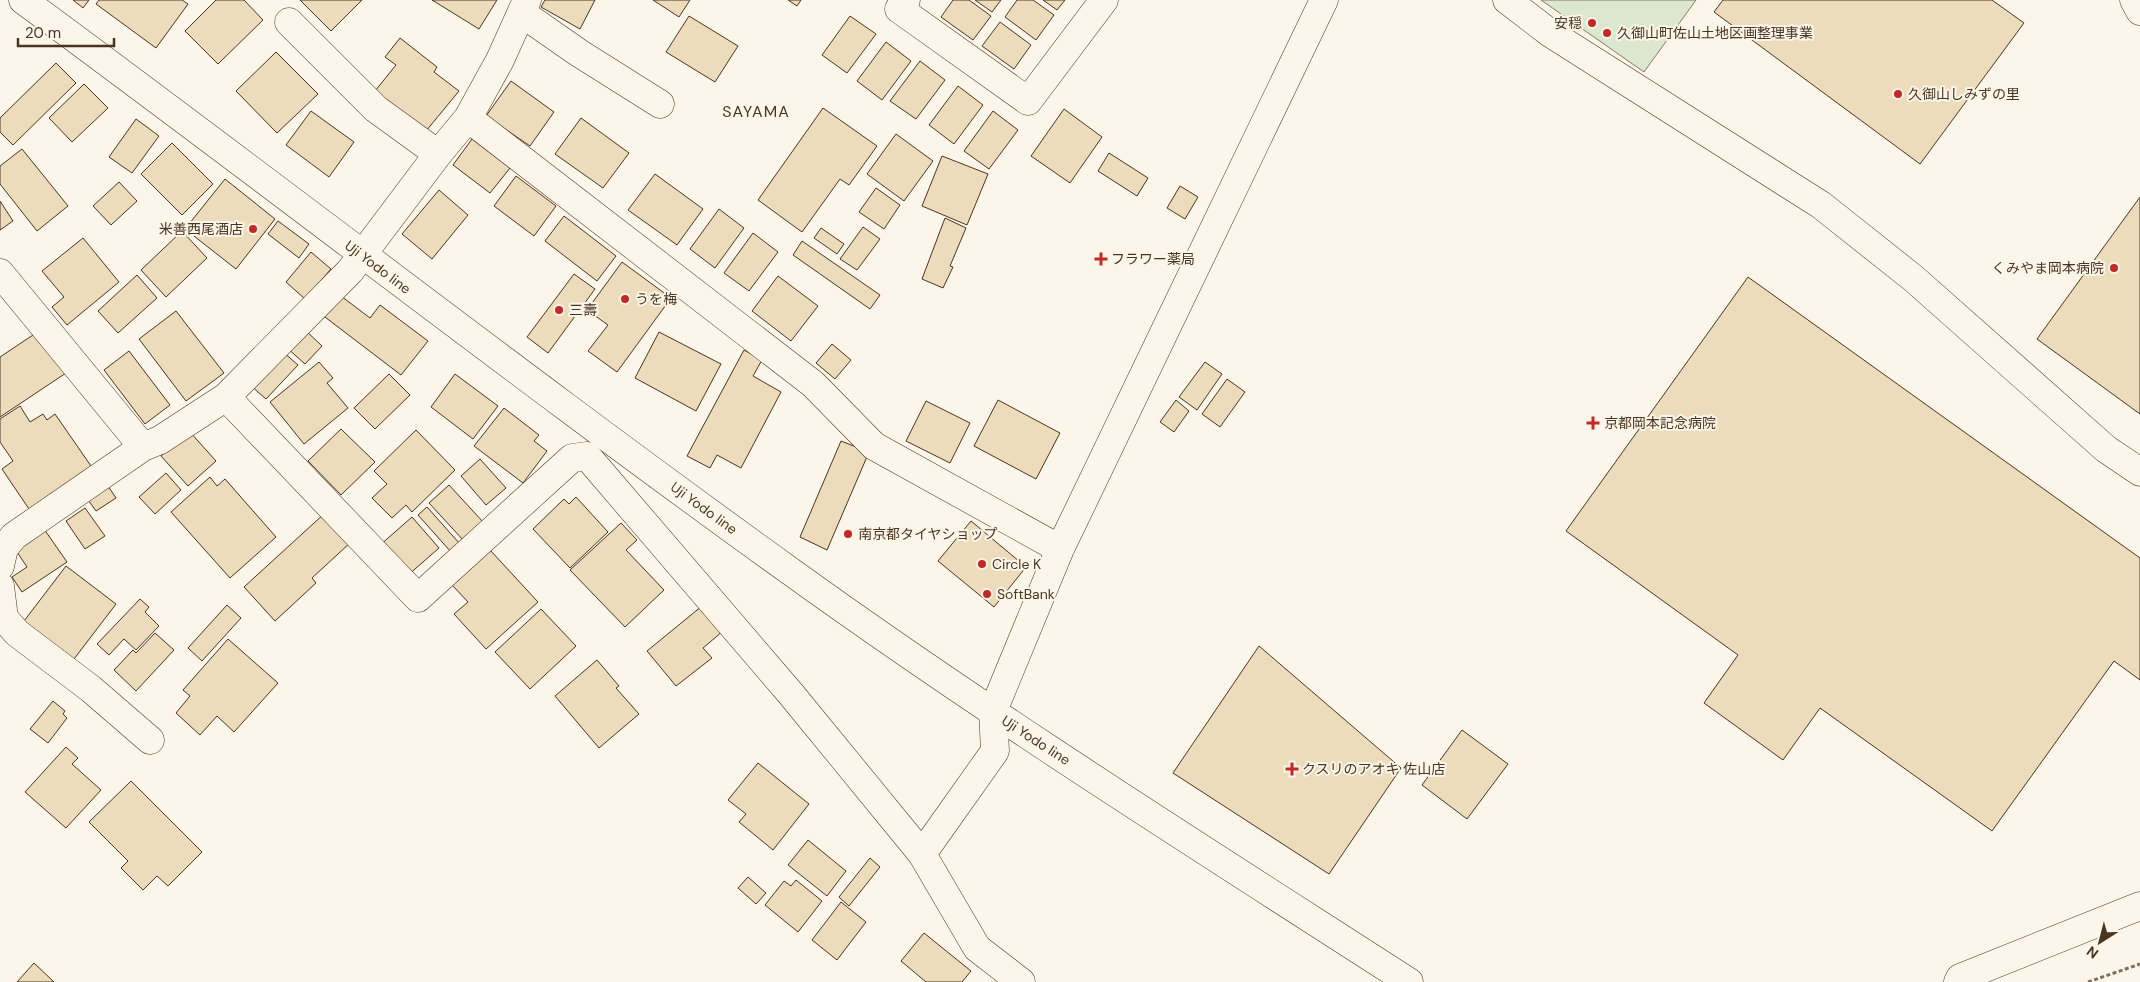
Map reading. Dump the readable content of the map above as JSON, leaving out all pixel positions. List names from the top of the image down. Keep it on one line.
{"streets":{"street":["Uji Yodo line"]},"districts":["SAYAMA"],"places":{"other":["安穏","久御山町佐山土地区画整理事業","久御山しみずの里","米善西尾酒店","くみやま岡本病院","うを梅","三壽","南京都タイヤショップ","Circle K","SoftBank"],"health":["フラワー薬局","京都岡本記念病院","クスリのアオキ 佐山店"]},"scale_bar":"20 m","north":"bottom left"}
